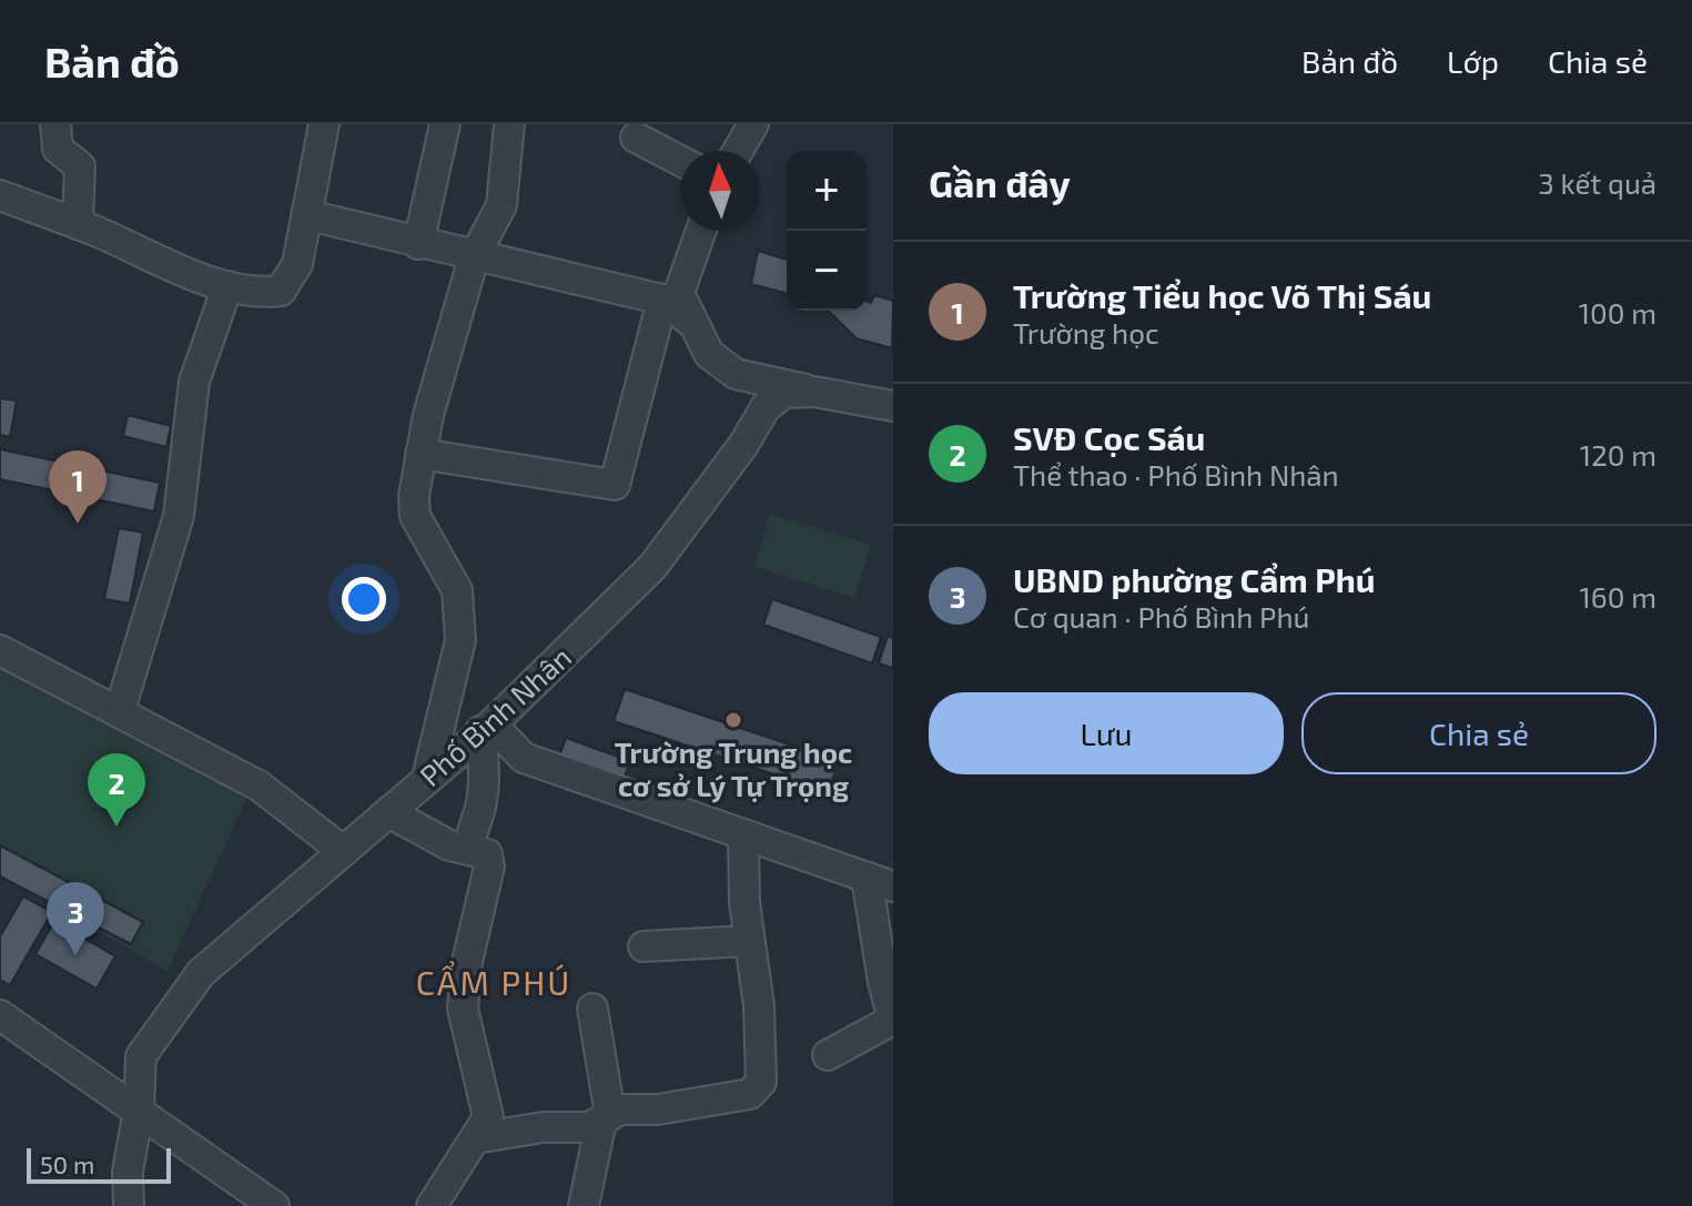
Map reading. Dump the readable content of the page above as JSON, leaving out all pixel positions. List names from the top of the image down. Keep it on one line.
{"streets":{"street":["Phố Bình Nhân"]},"districts":["CẨM PHÚ"],"places":["Trường Trung học cơ sở Lý Tự Trọng"],"scale_bar":"50 m","north":"top","page":{"header":"Bản đồ","nav":["Bản đồ","Lớp","Chia sẻ"],"heading":["Gần đây","3 kết quả"],"map_buttons":["+","−"],"list":[{"mark":"1","name":"Trường Tiểu học Võ Thị Sáu","note":"Trường học","value":"100 m"},{"mark":"2","name":"SVĐ Cọc Sáu","note":"Thể thao · Phố Bình Nhân","value":"120 m"},{"mark":"3","name":"UBND phường Cẩm Phú","note":"Cơ quan · Phố Bình Phú","value":"160 m"}],"pins":["1","2","3"],"buttons":["Lưu","Chia sẻ"],"scale":"50 m"}}
